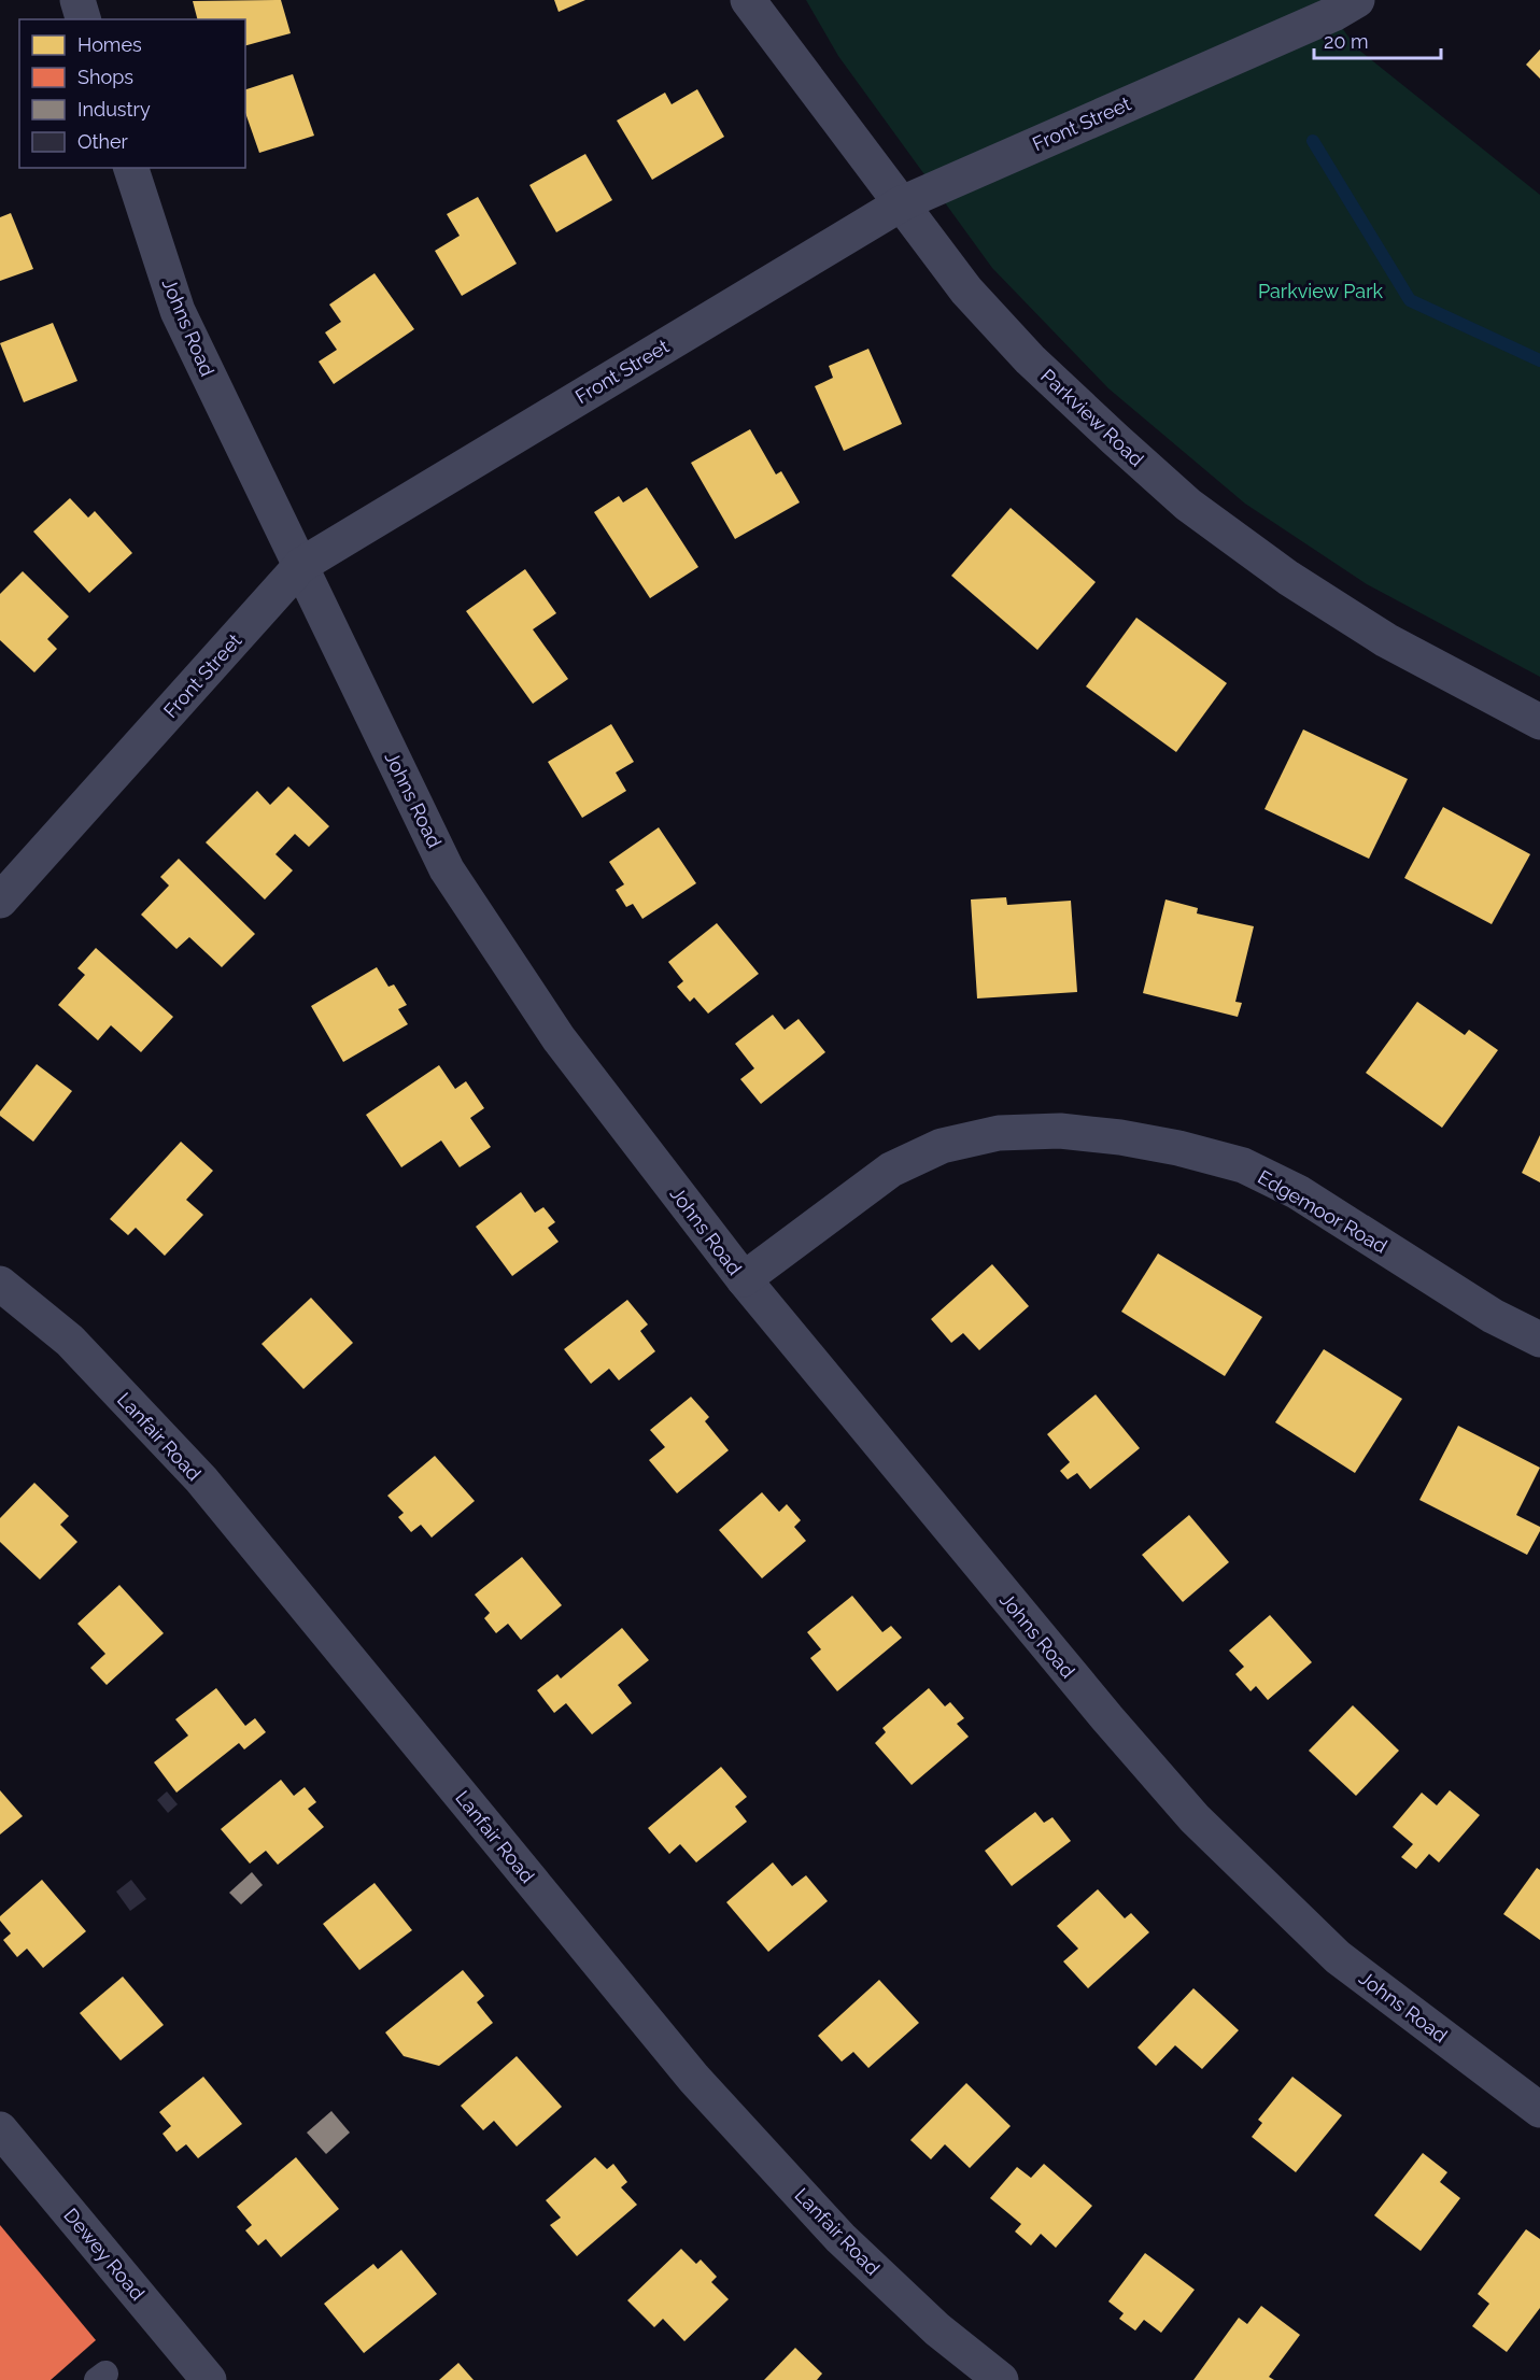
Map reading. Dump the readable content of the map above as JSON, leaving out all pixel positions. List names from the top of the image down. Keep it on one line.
{"streets":{"street":["Front Street","Johns Road","Parkview Road","Edgemoor Road","Lanfair Road","Dewey Road"]},"crossings":[["Front Street","Johns Road"],["Front Street","Parkview Road"],["Johns Road","Edgemoor Road"]],"parks":["Parkview Park"],"legend":["Homes","Shops","Industry","Other"],"scale_bar":"20 m"}
